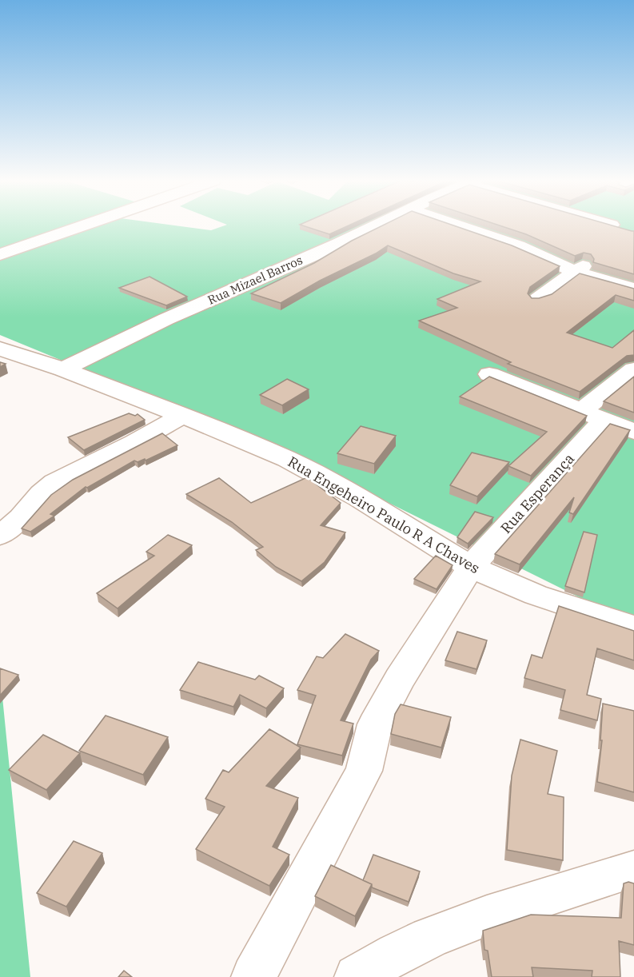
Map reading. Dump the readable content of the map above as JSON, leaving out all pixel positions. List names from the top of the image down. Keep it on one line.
{"streets":{"street":["Rua Mizael Barros","Rua Esperança","Rua Engeheiro Paulo R A Chaves"]},"crossings":[["Rua Mizael Barros","Rua Engeheiro Paulo R A Chaves"],["Rua Esperança","Rua Engeheiro Paulo R A Chaves"]]}
